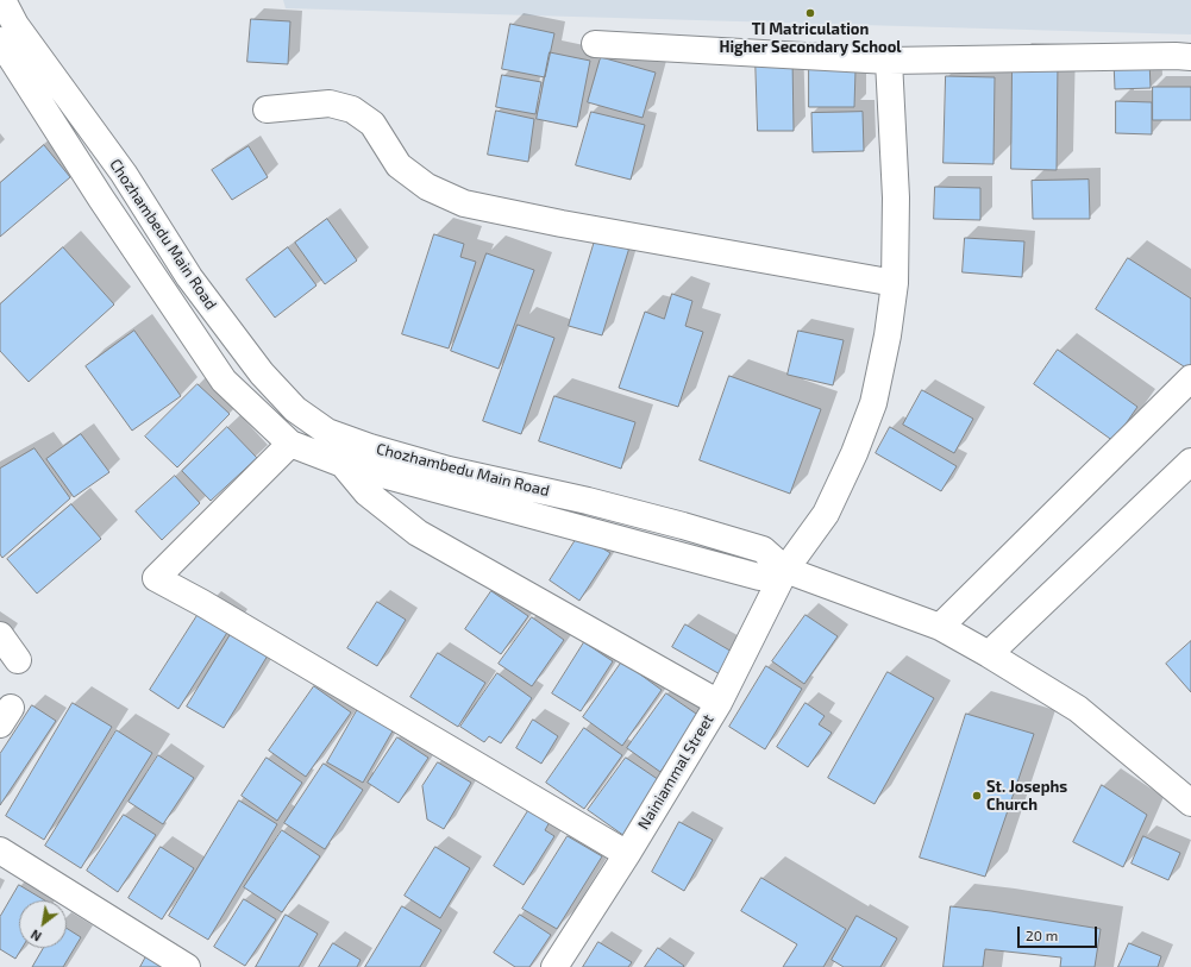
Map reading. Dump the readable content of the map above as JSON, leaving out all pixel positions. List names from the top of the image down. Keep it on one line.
{"streets":{"street":["Chozhambedu Main Road","Nainiammal Street"]},"crossings":[["Chozhambedu Main Road","Nainiammal Street"]],"places":["TI Matriculation Higher Secondary School","St. Josephs Church"],"scale_bar":"20 m","north":"bottom left"}
